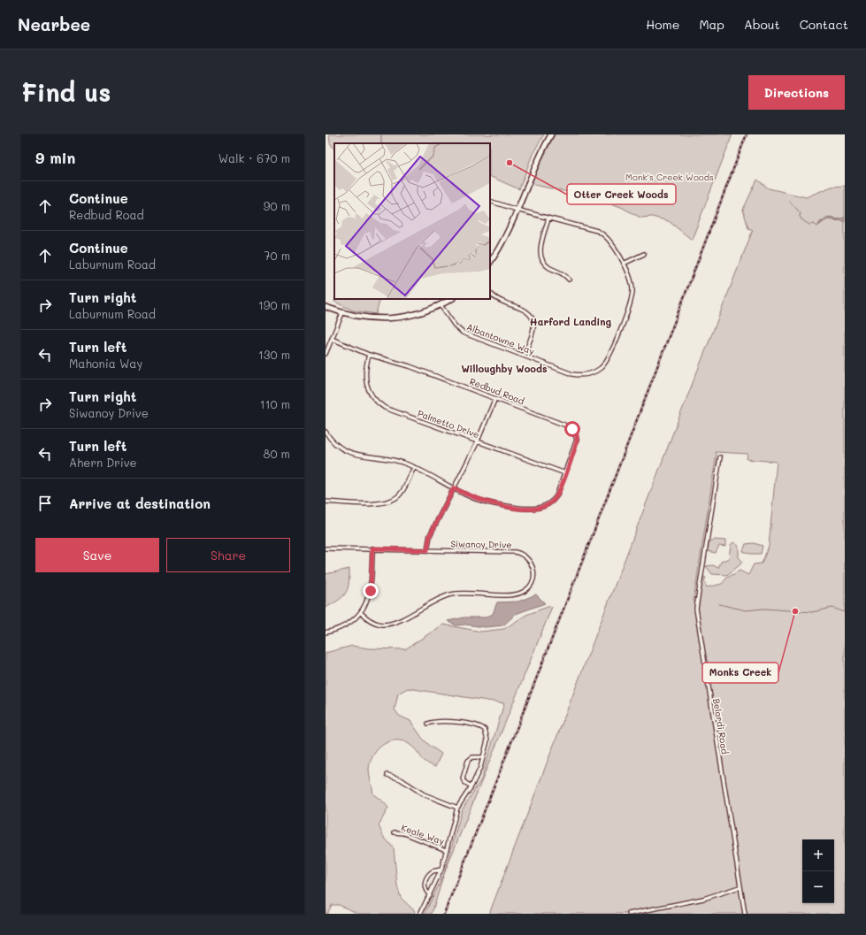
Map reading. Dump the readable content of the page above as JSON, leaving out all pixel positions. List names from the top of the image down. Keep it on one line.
{"streets":{"street":["Albantowne Way","Redbud Road","Palmetto Drive","Siwanoy Drive","Belardi Road","Keale Way"]},"crossings":[["Redbud Road","Palmetto Drive"]],"districts":["Harford Landing","Willoughby Woods"],"parks":["Monk's Creek Woods"],"places":["Otter Creek Woods","Monks Creek"],"page":{"header":"Nearbee","nav":["Home","Map","About","Contact"],"buttons":["Directions",["Save","Share"]],"title":"Find us","heading":["9 min","Walk · 670 m"],"list":[["Continue","Redbud Road","90 m"],["Continue","Laburnum Road","70 m"],["Turn right","Laburnum Road","190 m"],["Turn left","Mahonia Way","130 m"],["Turn right","Siwanoy Drive","110 m"],["Turn left","Ahern Drive","80 m"],"Arrive at destination"],"map_buttons":["+","−"]}}
